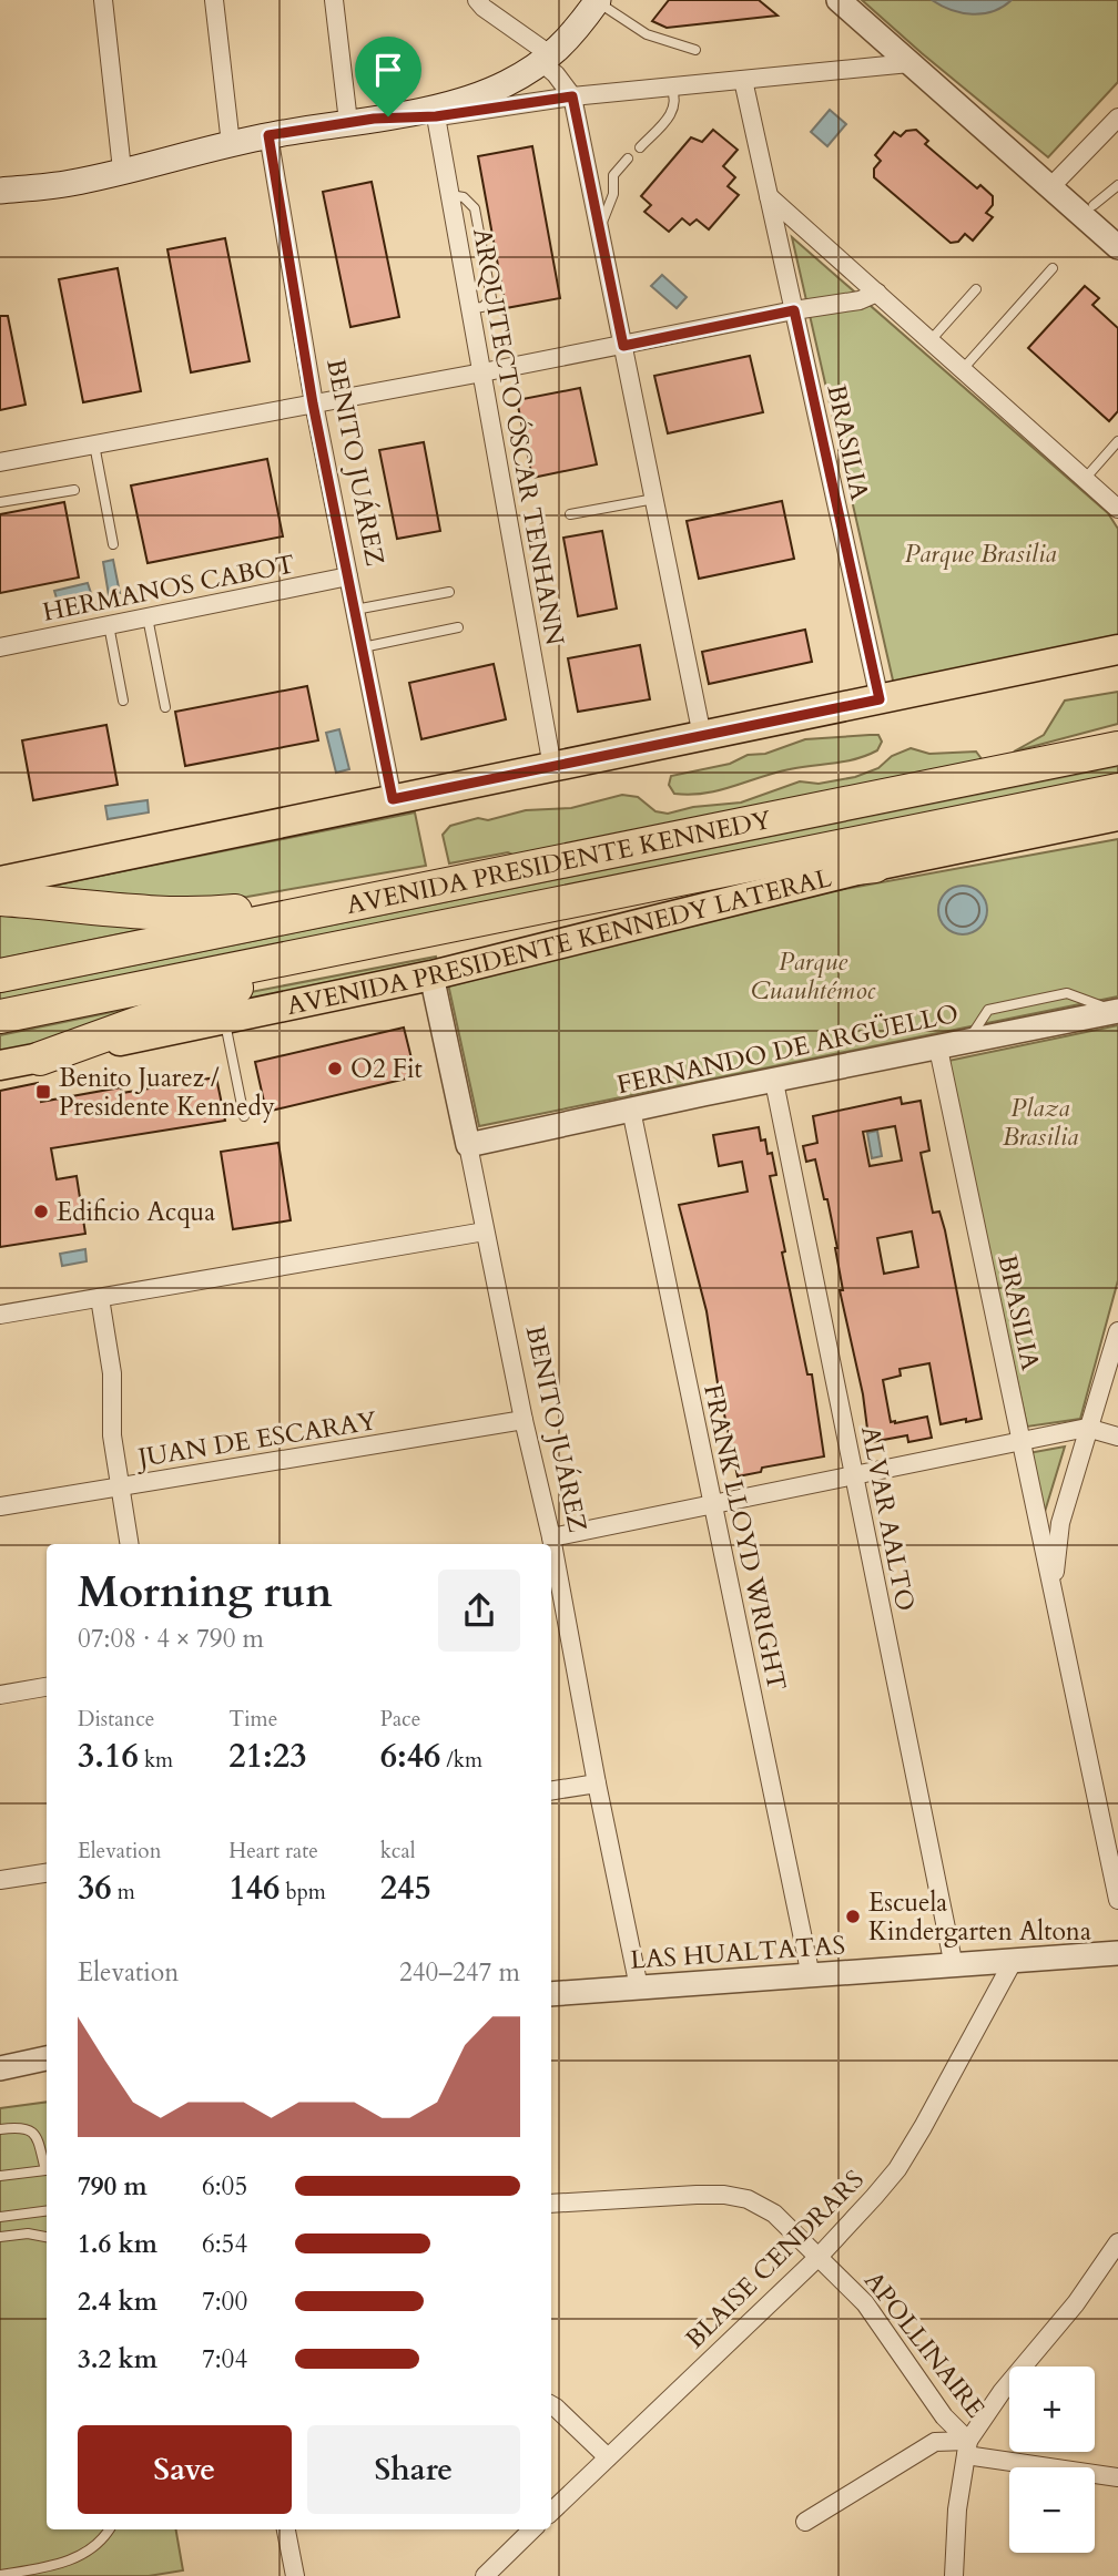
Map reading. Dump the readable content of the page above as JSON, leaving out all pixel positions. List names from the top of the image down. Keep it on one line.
{"streets":{"highway":["AVENIDA PRESIDENTE KENNEDY"],"main road":["AVENIDA PRESIDENTE KENNEDY LATERAL"],"street":["ARQUITECTO ÓSCAR TENHANN","BRASILIA","BENITO JUÁREZ","HERMANOS CABOT","FERNANDO DE ARGÜELLO","JUAN DE ESCARAY","ALVAR AALTO","FRANK LLOYD WRIGHT","LAS HUALTATAS","BLAISE CENDRARS","APOLLINAIRE"]},"crossings":[["BRASILIA","FERNANDO DE ARGÜELLO"],["BENITO JUÁREZ","HERMANOS CABOT"],["BENITO JUÁREZ","AVENIDA PRESIDENTE KENNEDY LATERAL"],["BENITO JUÁREZ","FERNANDO DE ARGÜELLO"],["BENITO JUÁREZ","JUAN DE ESCARAY"],["BENITO JUÁREZ","LAS HUALTATAS"],["FERNANDO DE ARGÜELLO","ALVAR AALTO"],["FERNANDO DE ARGÜELLO","FRANK LLOYD WRIGHT"],["ALVAR AALTO","LAS HUALTATAS"],["FRANK LLOYD WRIGHT","LAS HUALTATAS"],["LAS HUALTATAS","BLAISE CENDRARS"],["BLAISE CENDRARS","APOLLINAIRE"]],"parks":["Parque Brasilia","Parque Cuauhtémoc","Plaza Brasilia"],"places":{"other":["O2 Fit","Edificio Acqua","Escuela Kindergarten Altona"],"transit":["Benito Juarez / Presidente Kennedy"]},"page":{"heading":["Morning run","07:08 · 4 × 790 m"],"stats":[["Distance","3.16 km"],["Time","21:23"],["Pace","6:46 /km"],["Elevation","36 m"],["Heart rate","146 bpm"],["kcal","245"]],"chart":["Elevation","240–247 m"],"list":[{"name":"790 m","note":"6:05"},{"name":"1.6 km","note":"6:54"},{"name":"2.4 km","note":"7:00"},{"name":"3.2 km","note":"7:04"}],"map_buttons":["+","−"],"buttons":["Save","Share"]}}
